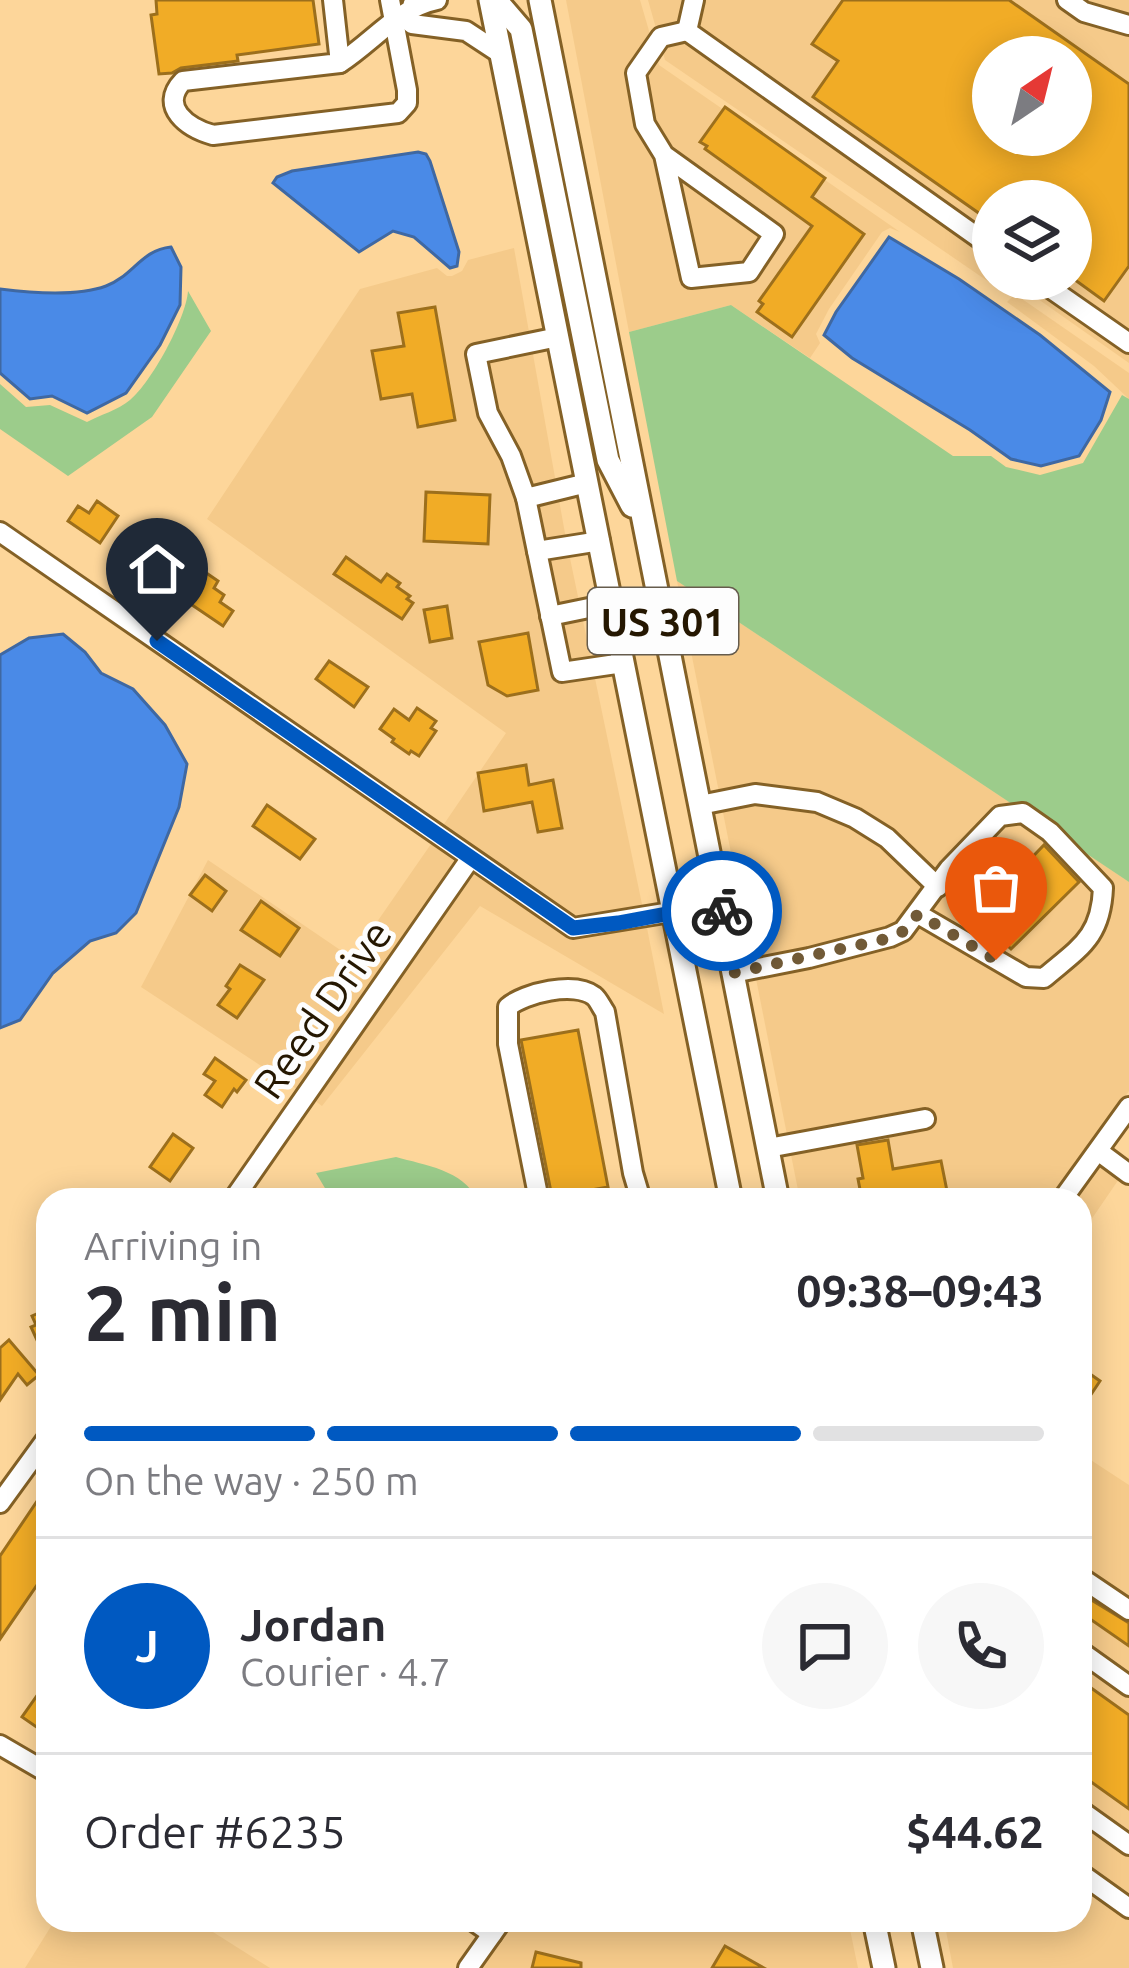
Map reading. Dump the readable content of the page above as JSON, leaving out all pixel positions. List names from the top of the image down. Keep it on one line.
{"streets":{"main road":["US 301"],"street":["Reed Drive"]},"north":"top right","page":{"heading":["2 min","Arriving in","09:38–09:43"],"panel":["Jordan","Courier · 4.7","Order #6235","$44.62"],"bar":"On the way · 250 m","round":"J"}}
